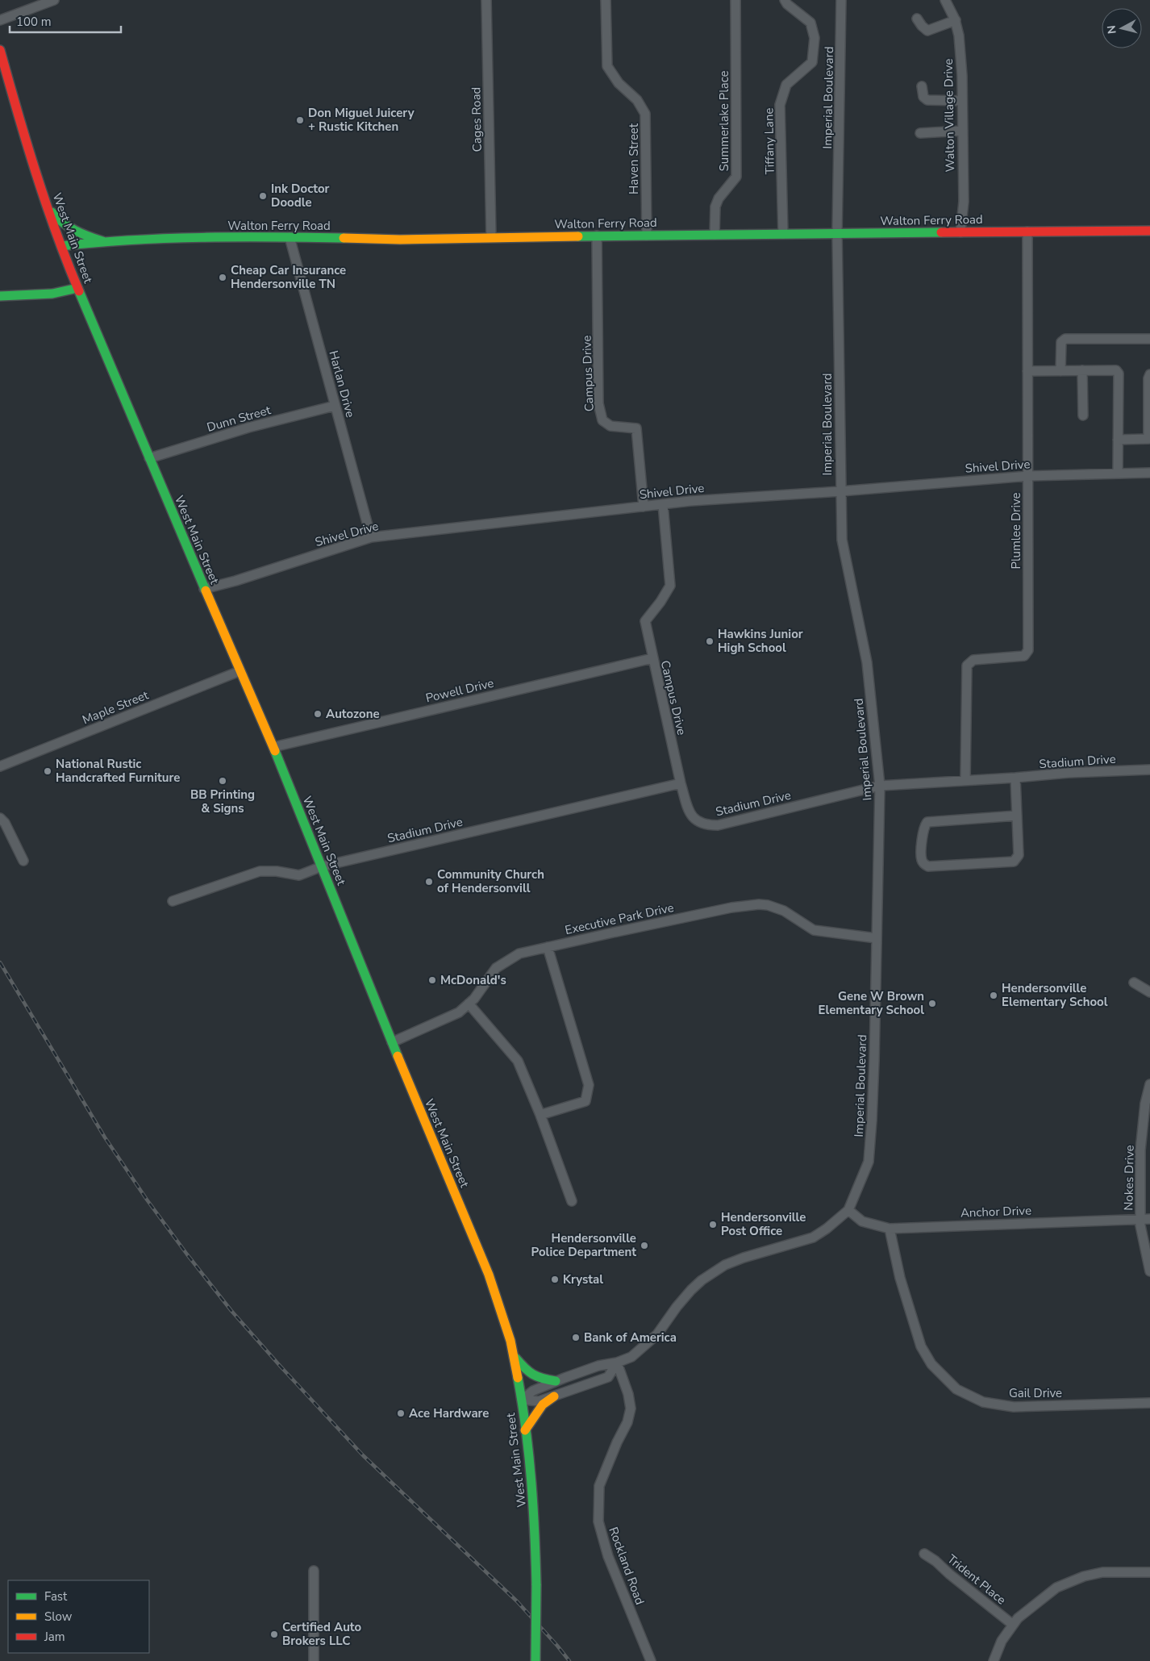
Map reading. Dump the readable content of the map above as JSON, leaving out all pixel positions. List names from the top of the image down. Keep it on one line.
{"streets":{"main road":["Walton Ferry Road","West Main Street"],"street":["Imperial Boulevard","Walton Village Drive","Cages Road","Summerlake Place","Tiffany Lane","Haven Street","Campus Drive","Harlan Drive","Dunn Street","Shivel Drive","Plumlee Drive","Powell Drive","Maple Street","Stadium Drive","Executive Park Drive","Nokes Drive","Anchor Drive","Gail Drive","Rockland Road","Trident Place"]},"crossings":[["Imperial Boulevard","Walton Ferry Road"],["Imperial Boulevard","West Main Street"],["Imperial Boulevard","Shivel Drive"],["Imperial Boulevard","Stadium Drive"],["Imperial Boulevard","Executive Park Drive"],["Imperial Boulevard","Anchor Drive"],["Imperial Boulevard","Rockland Road"],["Walton Village Drive","Walton Ferry Road"],["Cages Road","Walton Ferry Road"],["Summerlake Place","Walton Ferry Road"],["Tiffany Lane","Walton Ferry Road"],["Haven Street","Walton Ferry Road"],["Walton Ferry Road","West Main Street"],["Walton Ferry Road","Campus Drive"],["Walton Ferry Road","Harlan Drive"],["Walton Ferry Road","Plumlee Drive"],["West Main Street","Dunn Street"],["West Main Street","Shivel Drive"],["West Main Street","Powell Drive"],["West Main Street","Maple Street"],["West Main Street","Stadium Drive"],["West Main Street","Executive Park Drive"],["Campus Drive","Shivel Drive"],["Campus Drive","Powell Drive"],["Campus Drive","Stadium Drive"],["Harlan Drive","Dunn Street"],["Harlan Drive","Shivel Drive"],["Shivel Drive","Plumlee Drive"],["Plumlee Drive","Stadium Drive"],["Nokes Drive","Anchor Drive"],["Anchor Drive","Gail Drive"]],"places":["Don Miguel Juicery + Rustic Kitchen","Ink Doctor Doodle","Cheap Car Insurance Hendersonville TN","Hawkins Junior High School","Autozone","National Rustic Handcrafted Furniture","BB Printing & Signs","Community Church of Hendersonvill","McDonald's","Hendersonville Elementary School","Gene W Brown Elementary School","Hendersonville Post Office","Hendersonville Police Department","Krystal","Bank of America","Ace Hardware","Certified Auto Brokers LLC"],"legend":["Fast","Slow","Jam"],"scale_bar":"100 m","north":"left"}
